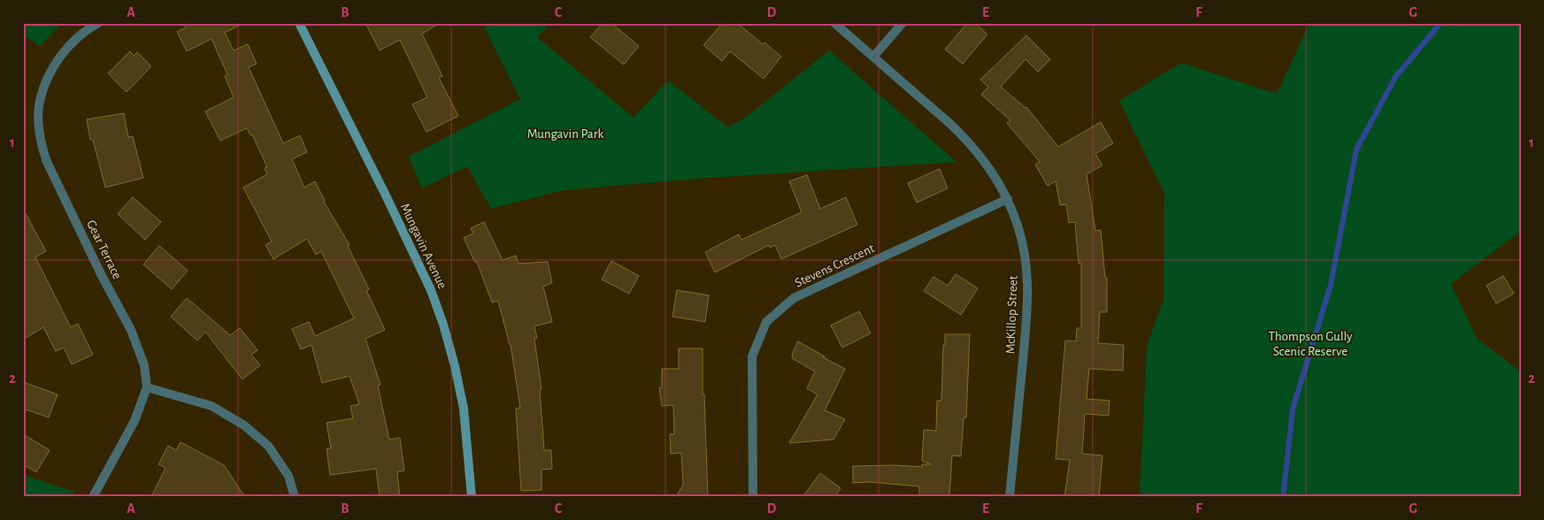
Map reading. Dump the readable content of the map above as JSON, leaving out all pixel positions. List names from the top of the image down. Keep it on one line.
{"streets":{"main road":["Mungavin Avenue"],"street":["Gear Terrace","Stevens Crescent","McKillop Street"]},"crossings":[["Stevens Crescent","McKillop Street"]],"parks":["Mungavin Park","Thompson Gully Scenic Reserve"],"grid":{"columns":["A","B","C","D","E","F","G"],"rows":["1","2"]}}
